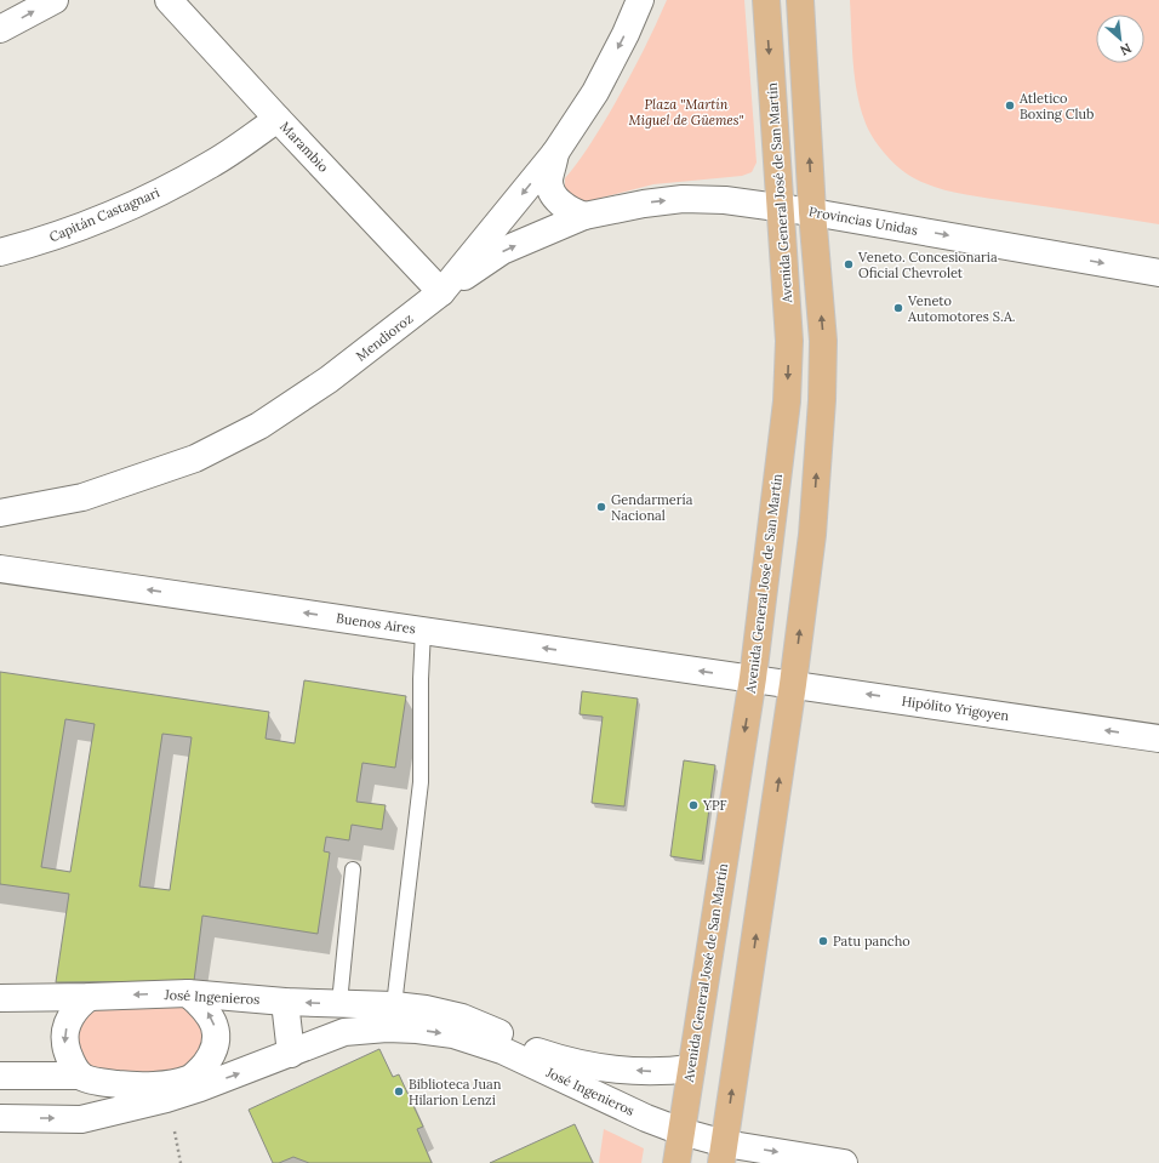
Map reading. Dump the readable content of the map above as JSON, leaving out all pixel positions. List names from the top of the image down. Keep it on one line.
{"streets":{"main road":["Avenida General José de San Martín"],"street":["Marambio","Capitán Castagnari","Provincias Unidas","Mendioroz","Buenos Aires","Hipólito Yrigoyen","José Ingenieros"]},"crossings":[["Marambio","Capitán Castagnari"],["Marambio","Provincias Unidas"],["Marambio","Mendioroz"],["Avenida General José de San Martín","Provincias Unidas"],["Avenida General José de San Martín","Buenos Aires"],["Avenida General José de San Martín","Hipólito Yrigoyen"],["Avenida General José de San Martín","José Ingenieros"],["Provincias Unidas","Mendioroz"],["Buenos Aires","Hipólito Yrigoyen"]],"one_way":["Provincias Unidas","Mendioroz","Buenos Aires","Hipólito Yrigoyen"],"parks":["Plaza \"Martín Miguel de Güemes\""],"places":["Atletico Boxing Club","Veneto. Concesionaria Oficial Chevrolet","Veneto Automotores S.A.","Gendarmería Nacional","YPF","Patu pancho","Biblioteca Juan Hilarion Lenzi"],"north":"bottom right"}
